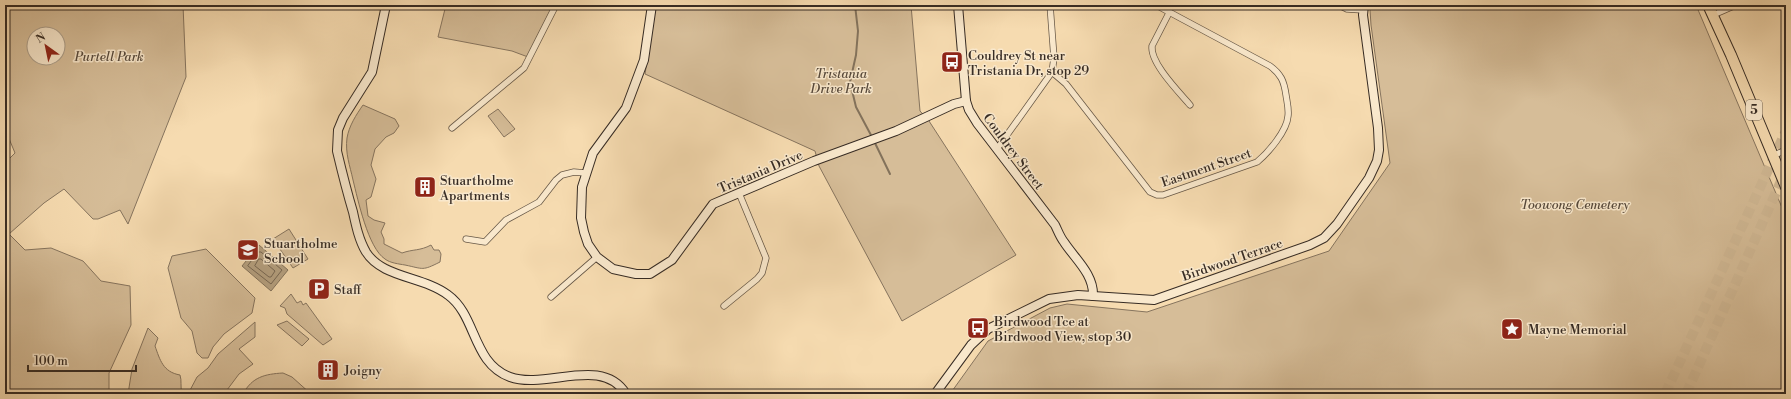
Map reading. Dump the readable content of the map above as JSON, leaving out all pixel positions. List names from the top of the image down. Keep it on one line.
{"streets":{"highway":["5"],"main road":["Couldrey Street","Tristania Drive","Birdwood Terrace"],"street":["Eastment Street"]},"crossings":[["Couldrey Street","Tristania Drive"],["Couldrey Street","Birdwood Terrace"]],"parks":["Purtell Park","Tristania Drive Park","Toowong Cemetery"],"places":{"bus stop":["Couldrey St near Tristania Dr, stop 29","Birdwood Tce at Birdwood View, stop 30"],"building":["Stuartholme Apartments","Joigny"],"school or university":["Stuartholme School"],"parking":["Staff"],"place":["Mayne Memorial"]},"scale_bar":"100 m","north":"top left"}
